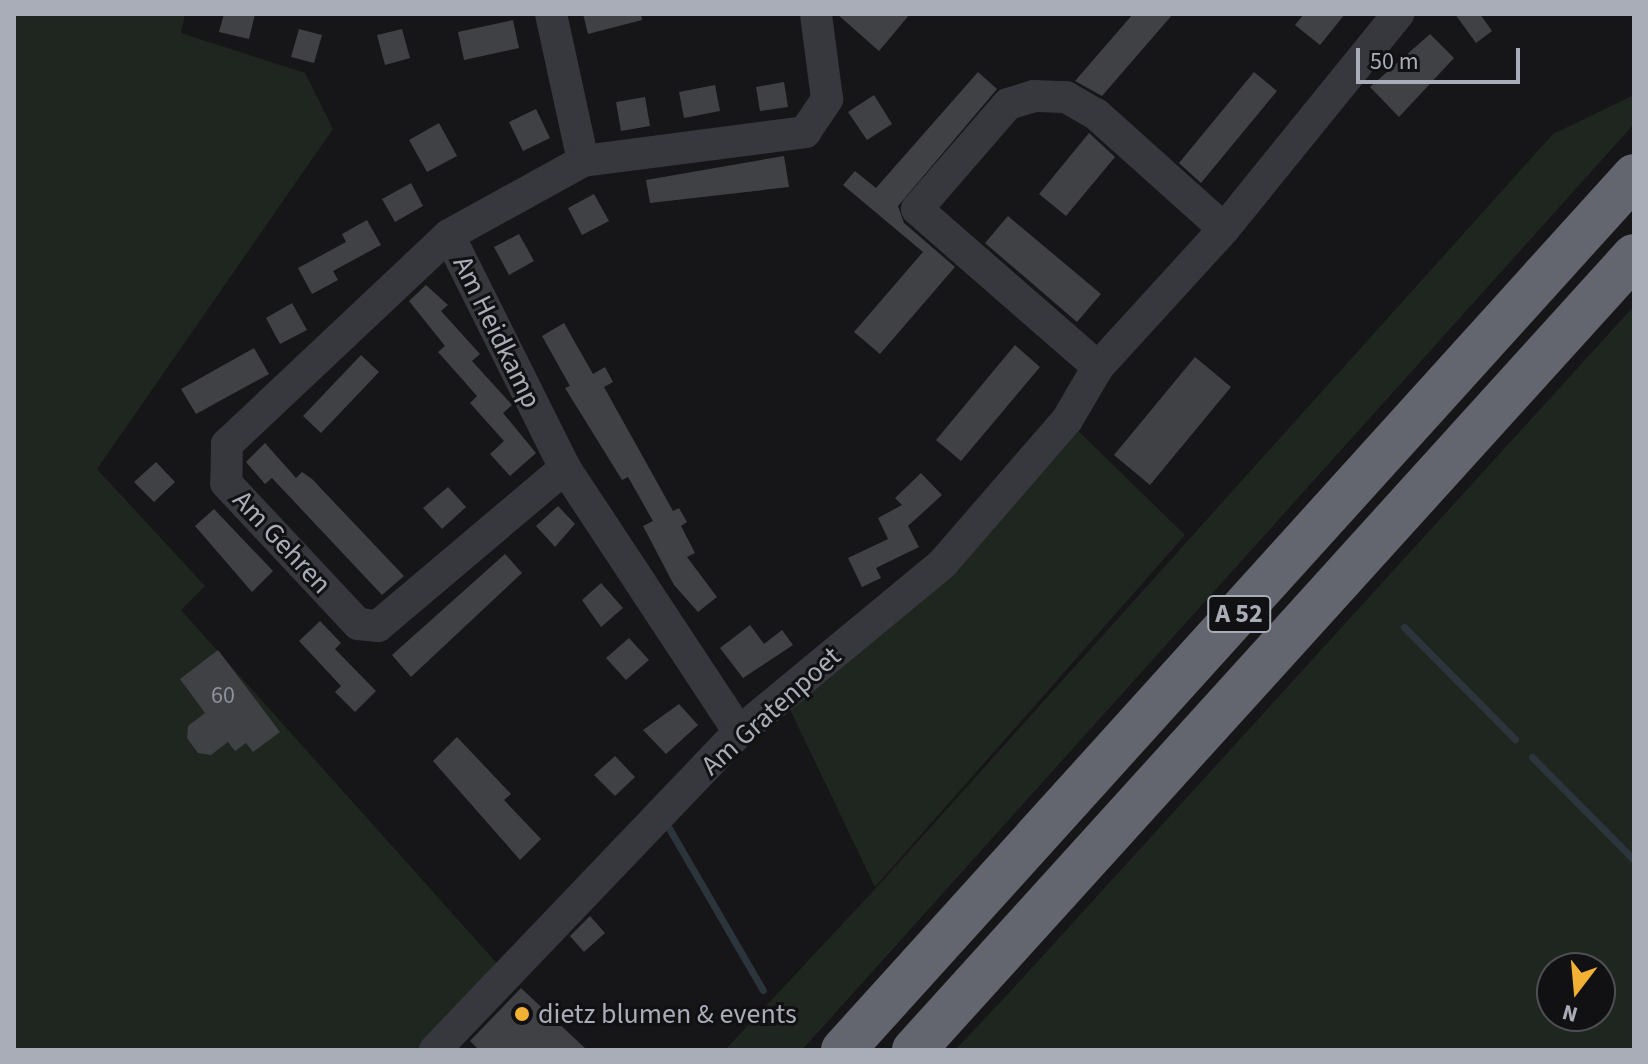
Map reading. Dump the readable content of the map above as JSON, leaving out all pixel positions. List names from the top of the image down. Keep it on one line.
{"streets":{"highway":["A 52"],"street":["Am Heidkamp","Am Gehren","Am Gratenpoet"]},"crossings":[["Am Heidkamp","Am Gehren"],["Am Heidkamp","Am Gratenpoet"]],"places":["dietz blumen & events"],"house_numbers":["60"],"scale_bar":"50 m","north":"bottom"}
